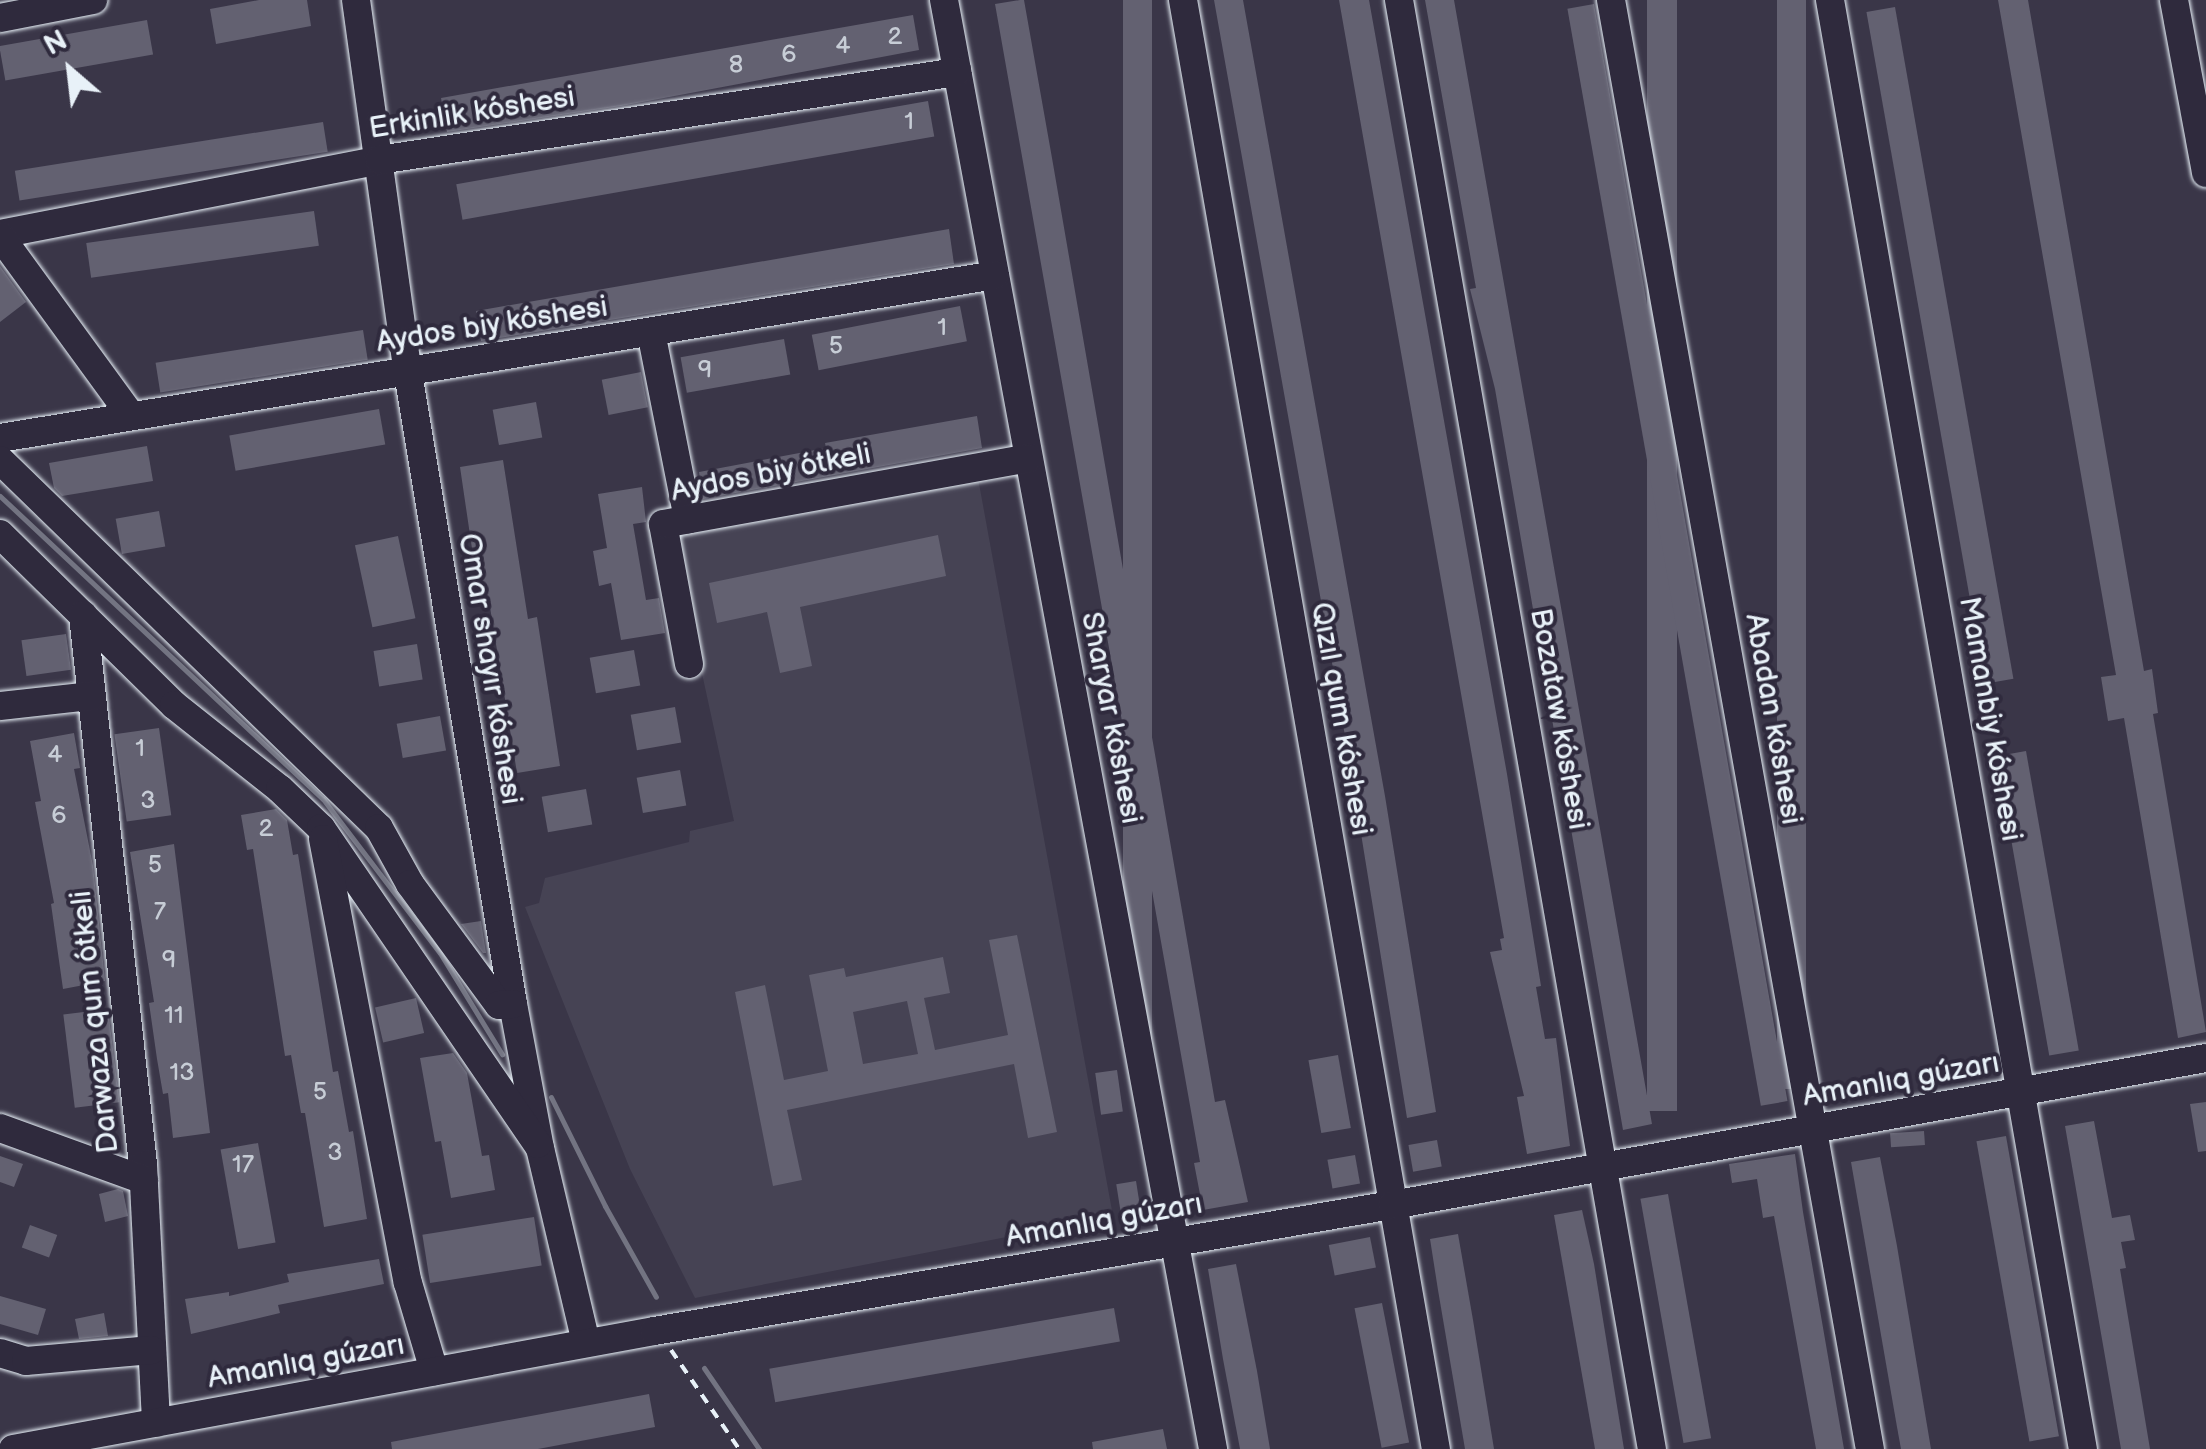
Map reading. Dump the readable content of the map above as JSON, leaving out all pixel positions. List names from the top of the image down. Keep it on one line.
{"streets":{"street":["Erkinlik kóshesi","Aydos biy kóshesi","Aydos biy ótkeli","Omar shayır kóshesi","Sharyar kóshesi","Qızıl qum kóshesi","Bozataw kóshesi","Abadan kóshesi","Mamanbiy kóshesi","Darwaza qum ótkeli","Amanlıq gúzarı"]},"crossings":[["Erkinlik kóshesi","Omar shayır kóshesi"],["Erkinlik kóshesi","Sharyar kóshesi"],["Aydos biy kóshesi","Omar shayır kóshesi"],["Aydos biy kóshesi","Sharyar kóshesi"],["Aydos biy ótkeli","Sharyar kóshesi"],["Omar shayır kóshesi","Amanlıq gúzarı"],["Sharyar kóshesi","Amanlıq gúzarı"],["Qızıl qum kóshesi","Amanlıq gúzarı"],["Bozataw kóshesi","Amanlıq gúzarı"],["Abadan kóshesi","Amanlıq gúzarı"],["Mamanbiy kóshesi","Amanlıq gúzarı"],["Darwaza qum ótkeli","Amanlıq gúzarı"]],"house_numbers":["2","4","6","8","1","1","5","9","1","4","3","6","2","5","7","9","11","13","5","3","17"],"north":"top left"}
